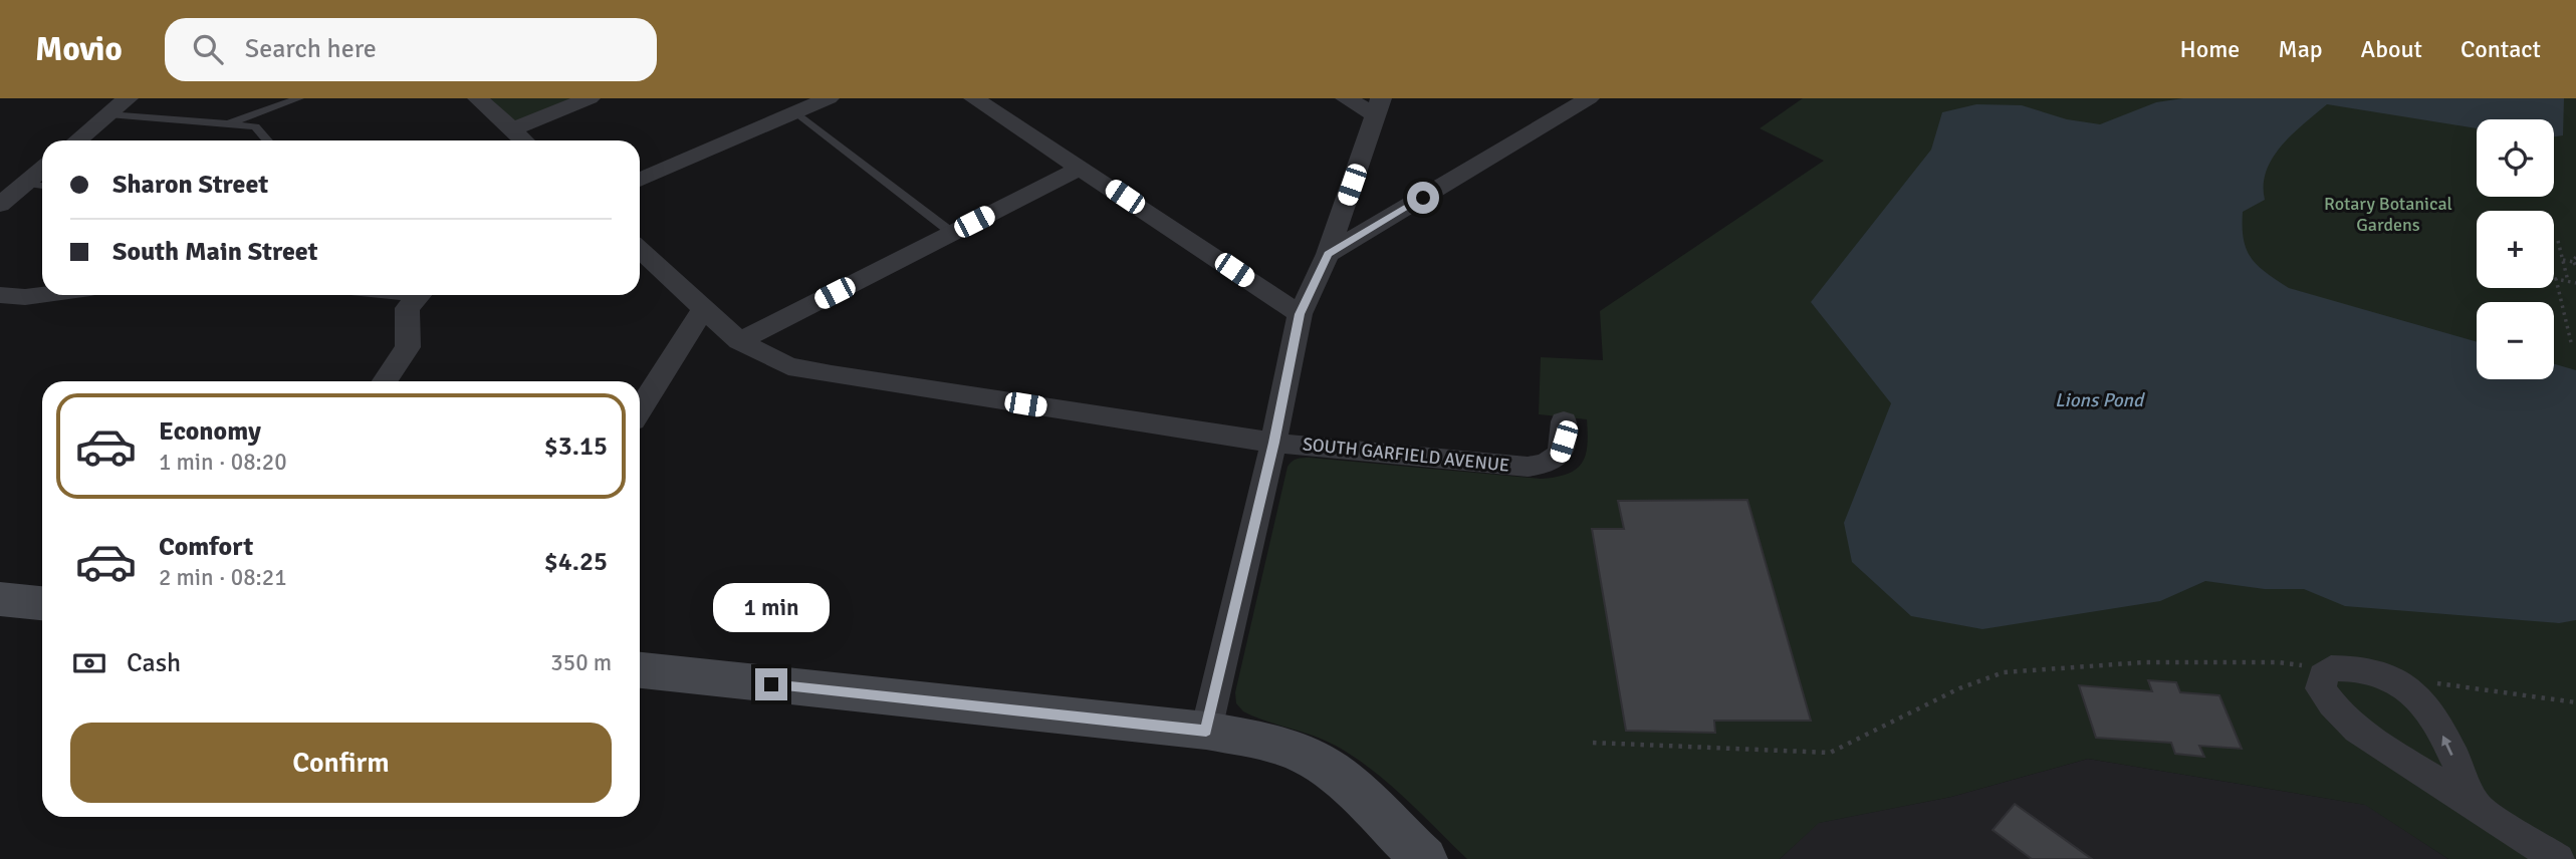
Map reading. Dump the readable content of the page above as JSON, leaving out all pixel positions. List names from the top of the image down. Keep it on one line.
{"streets":{"street":["SOUTH GARFIELD AVENUE"]},"water":["Lions Pond"],"parks":["Rotary Botanical Gardens"],"page":{"header":"Movio","search":"Search here","nav":["Home","Map","About","Contact"],"map_buttons":["+","−"],"banner":["Sharon Street","South Main Street"],"list":[{"name":"Economy","note":"1 min · 08:20","value":"$3.15"},{"name":"Comfort","note":"2 min · 08:21","value":"$4.25"}],"bubble":"1 min","pay":["Cash","350 m"],"buttons":"Confirm"}}
